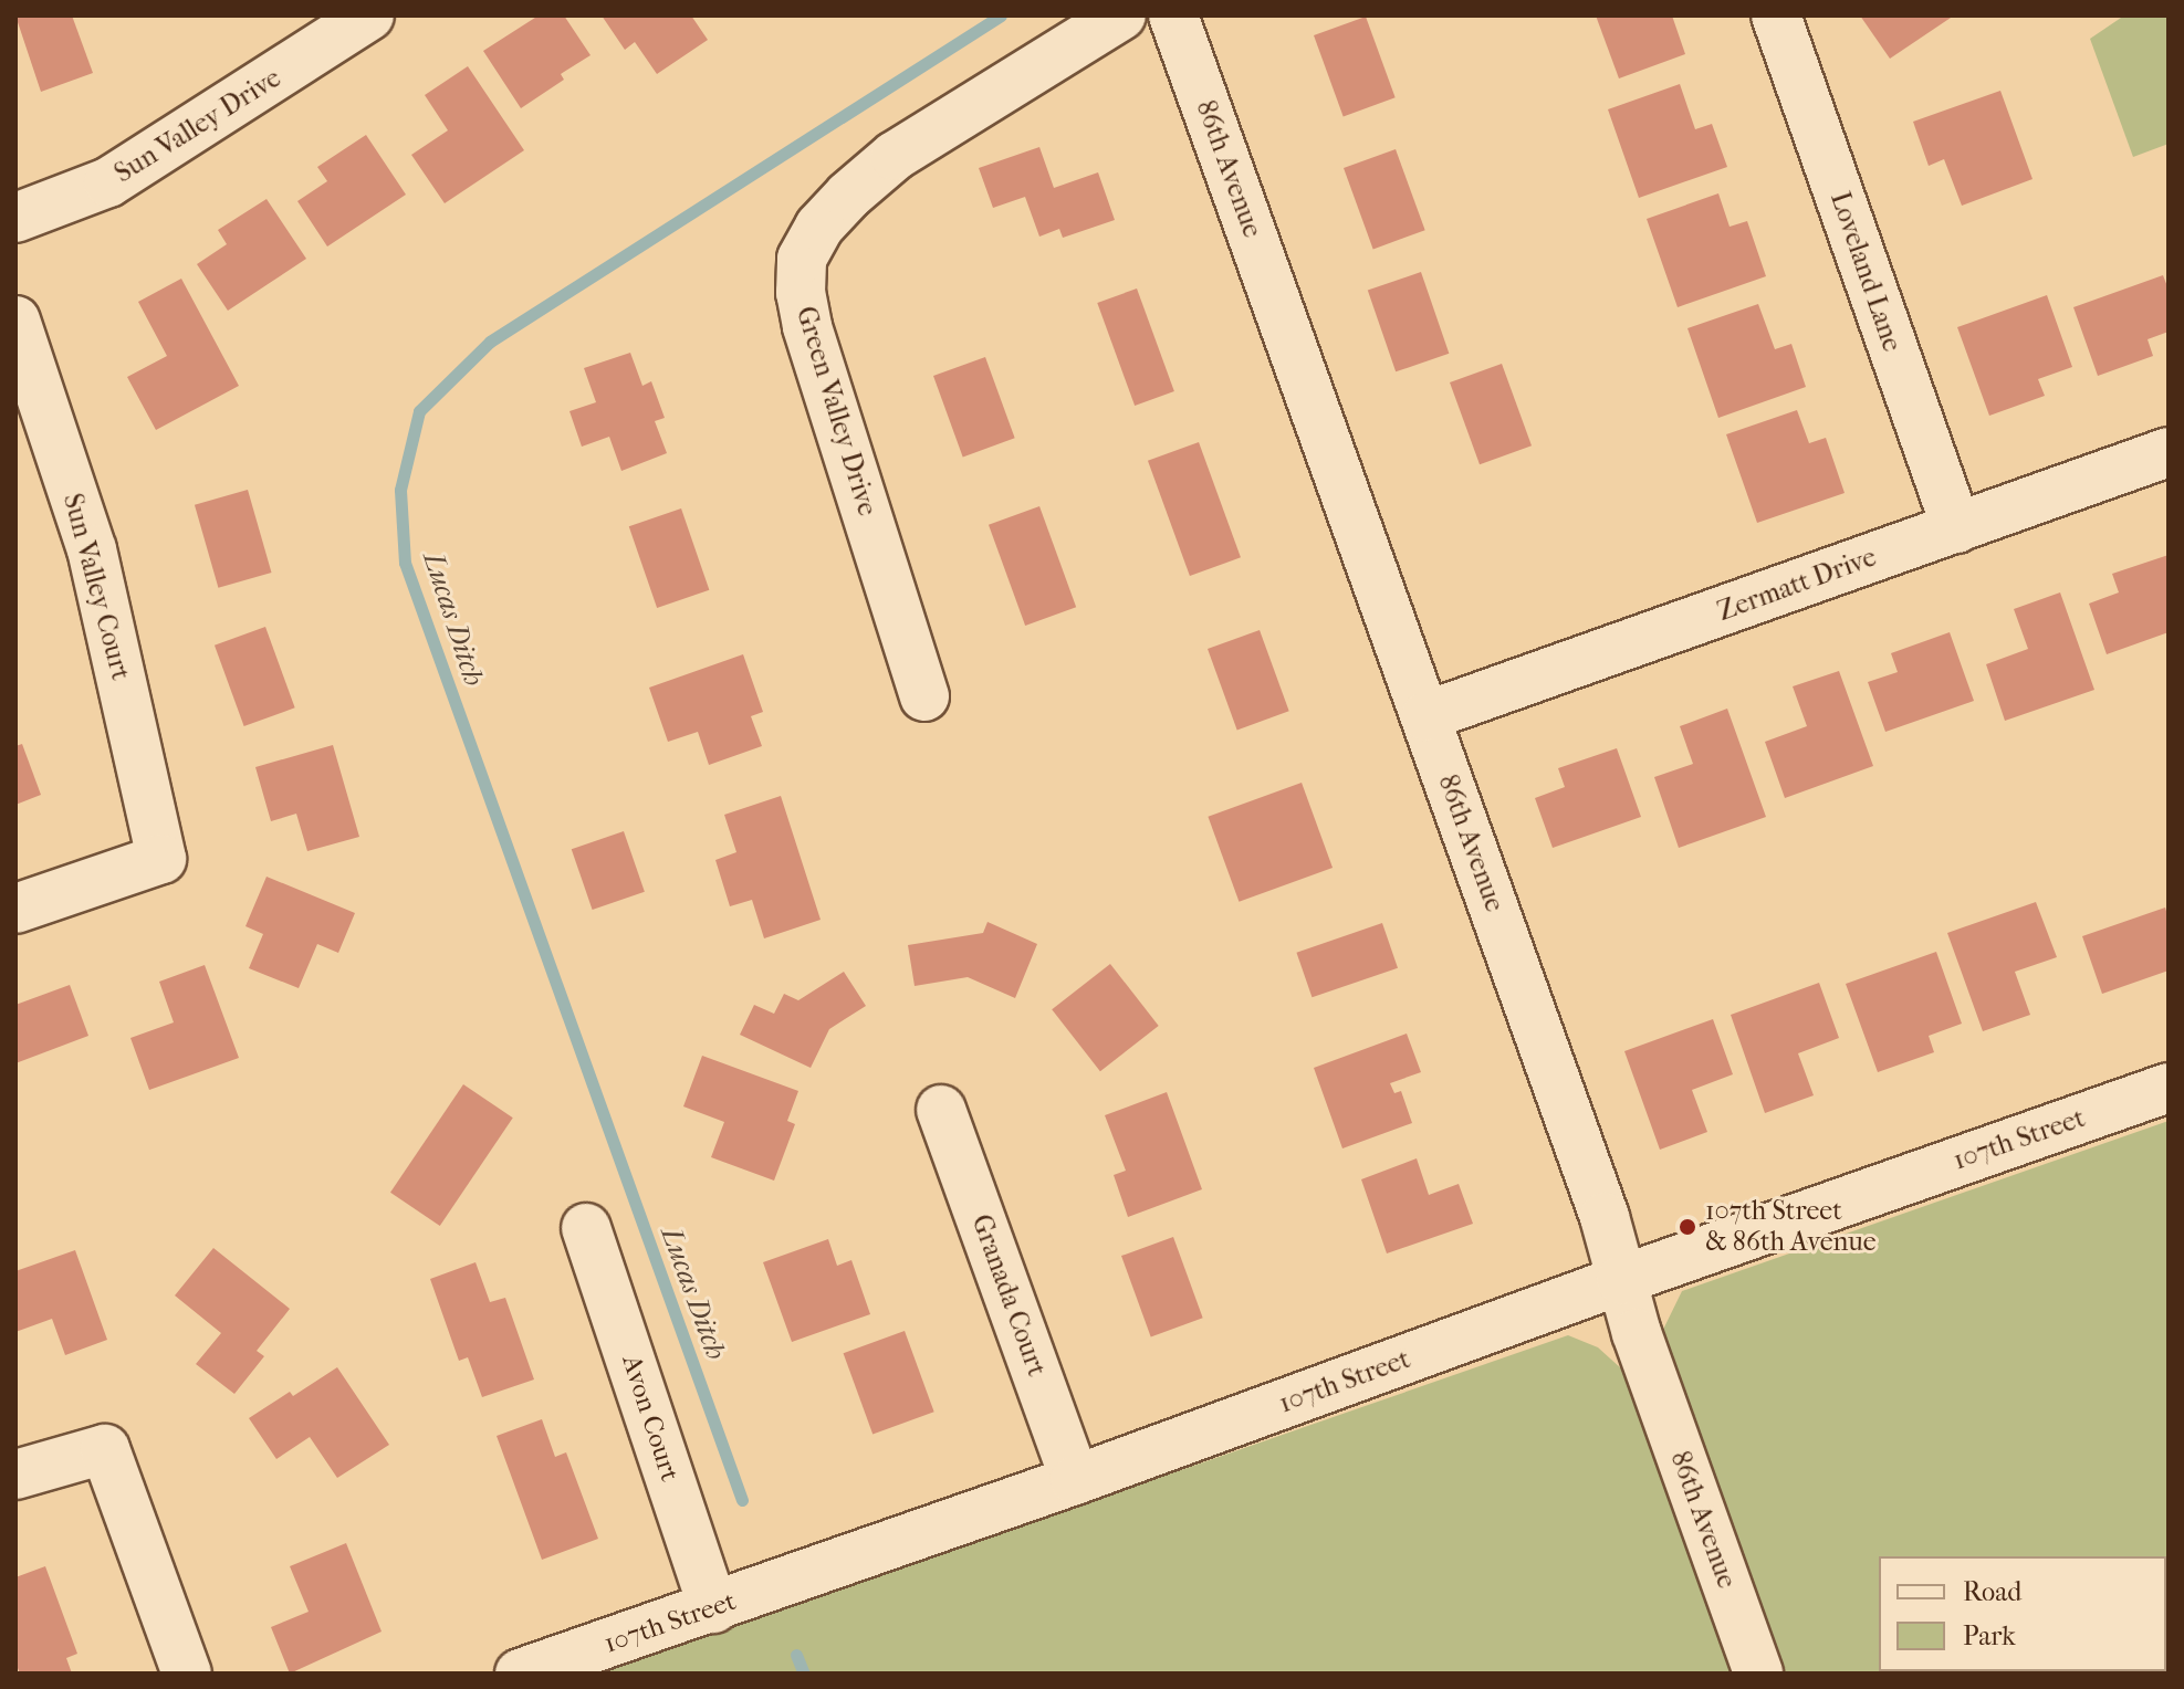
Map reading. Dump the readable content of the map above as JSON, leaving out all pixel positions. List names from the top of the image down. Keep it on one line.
{"streets":{"street":["Sun Valley Drive","86th Avenue","Loveland Lane","Green Valley Drive","Zermatt Drive","Sun Valley Court","107th Street","Granada Court","Avon Court"]},"crossings":[["86th Avenue","Zermatt Drive"],["86th Avenue","107th Street"],["Loveland Lane","Zermatt Drive"],["107th Street","Granada Court"],["107th Street","Avon Court"]],"water":["Lucas Ditch"],"places":["107th Street & 86th Avenue"],"legend":["Road","Park"]}
